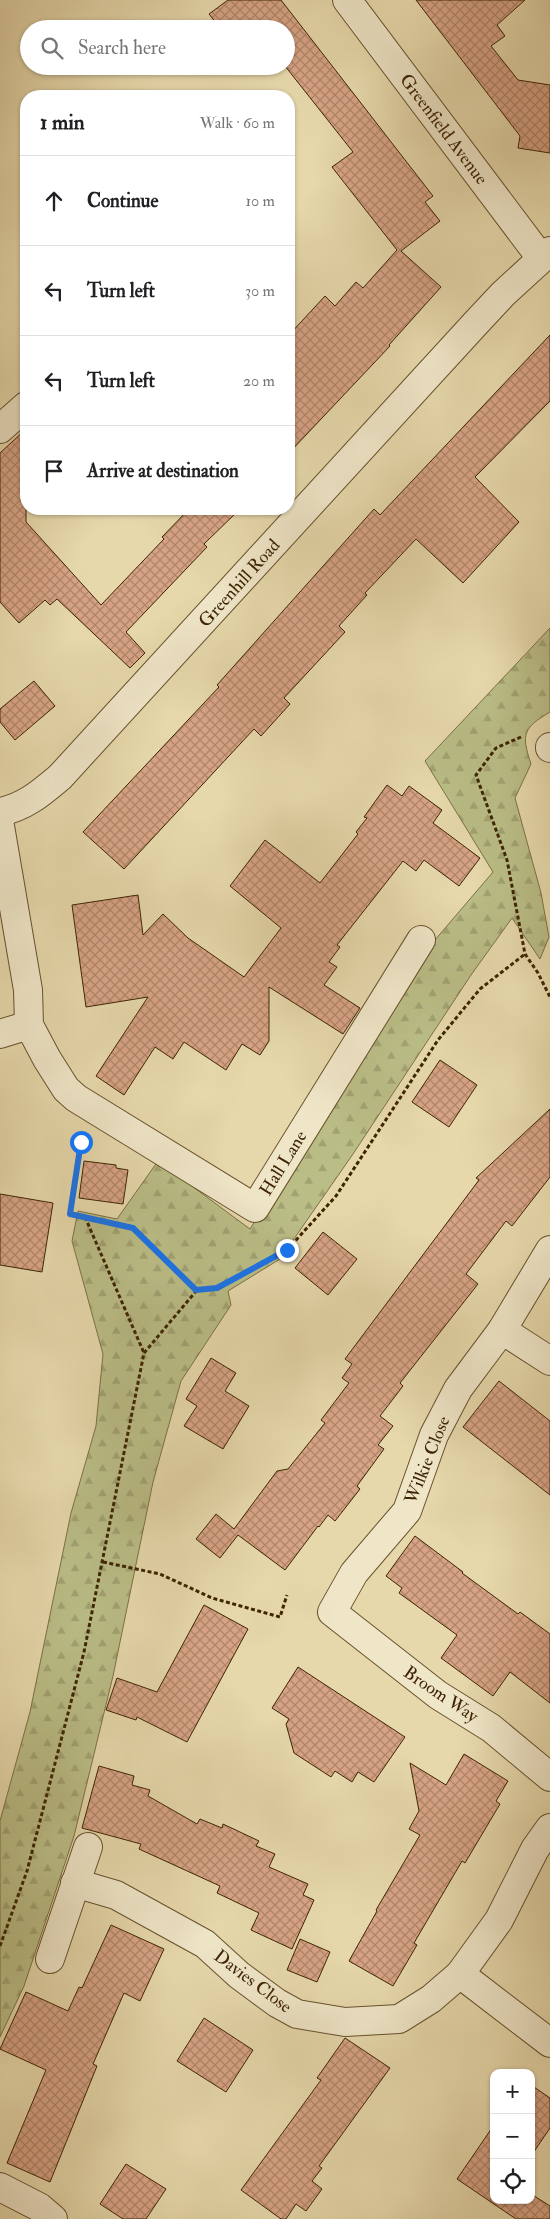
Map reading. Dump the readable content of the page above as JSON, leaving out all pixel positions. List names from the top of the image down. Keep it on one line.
{"streets":{"street":["Greenfield Avenue","Greenhill Road","Hall Lane","Wilkie Close","Broom Way","Davies Close"]},"crossings":[["Greenfield Avenue","Greenhill Road"],["Wilkie Close","Broom Way"]],"page":{"search":"Search here","heading":["1 min","Walk · 60 m"],"list":[["Continue","10 m"],["Turn left","30 m"],["Turn left","20 m"],"Arrive at destination"],"map_buttons":["+","−"]}}
